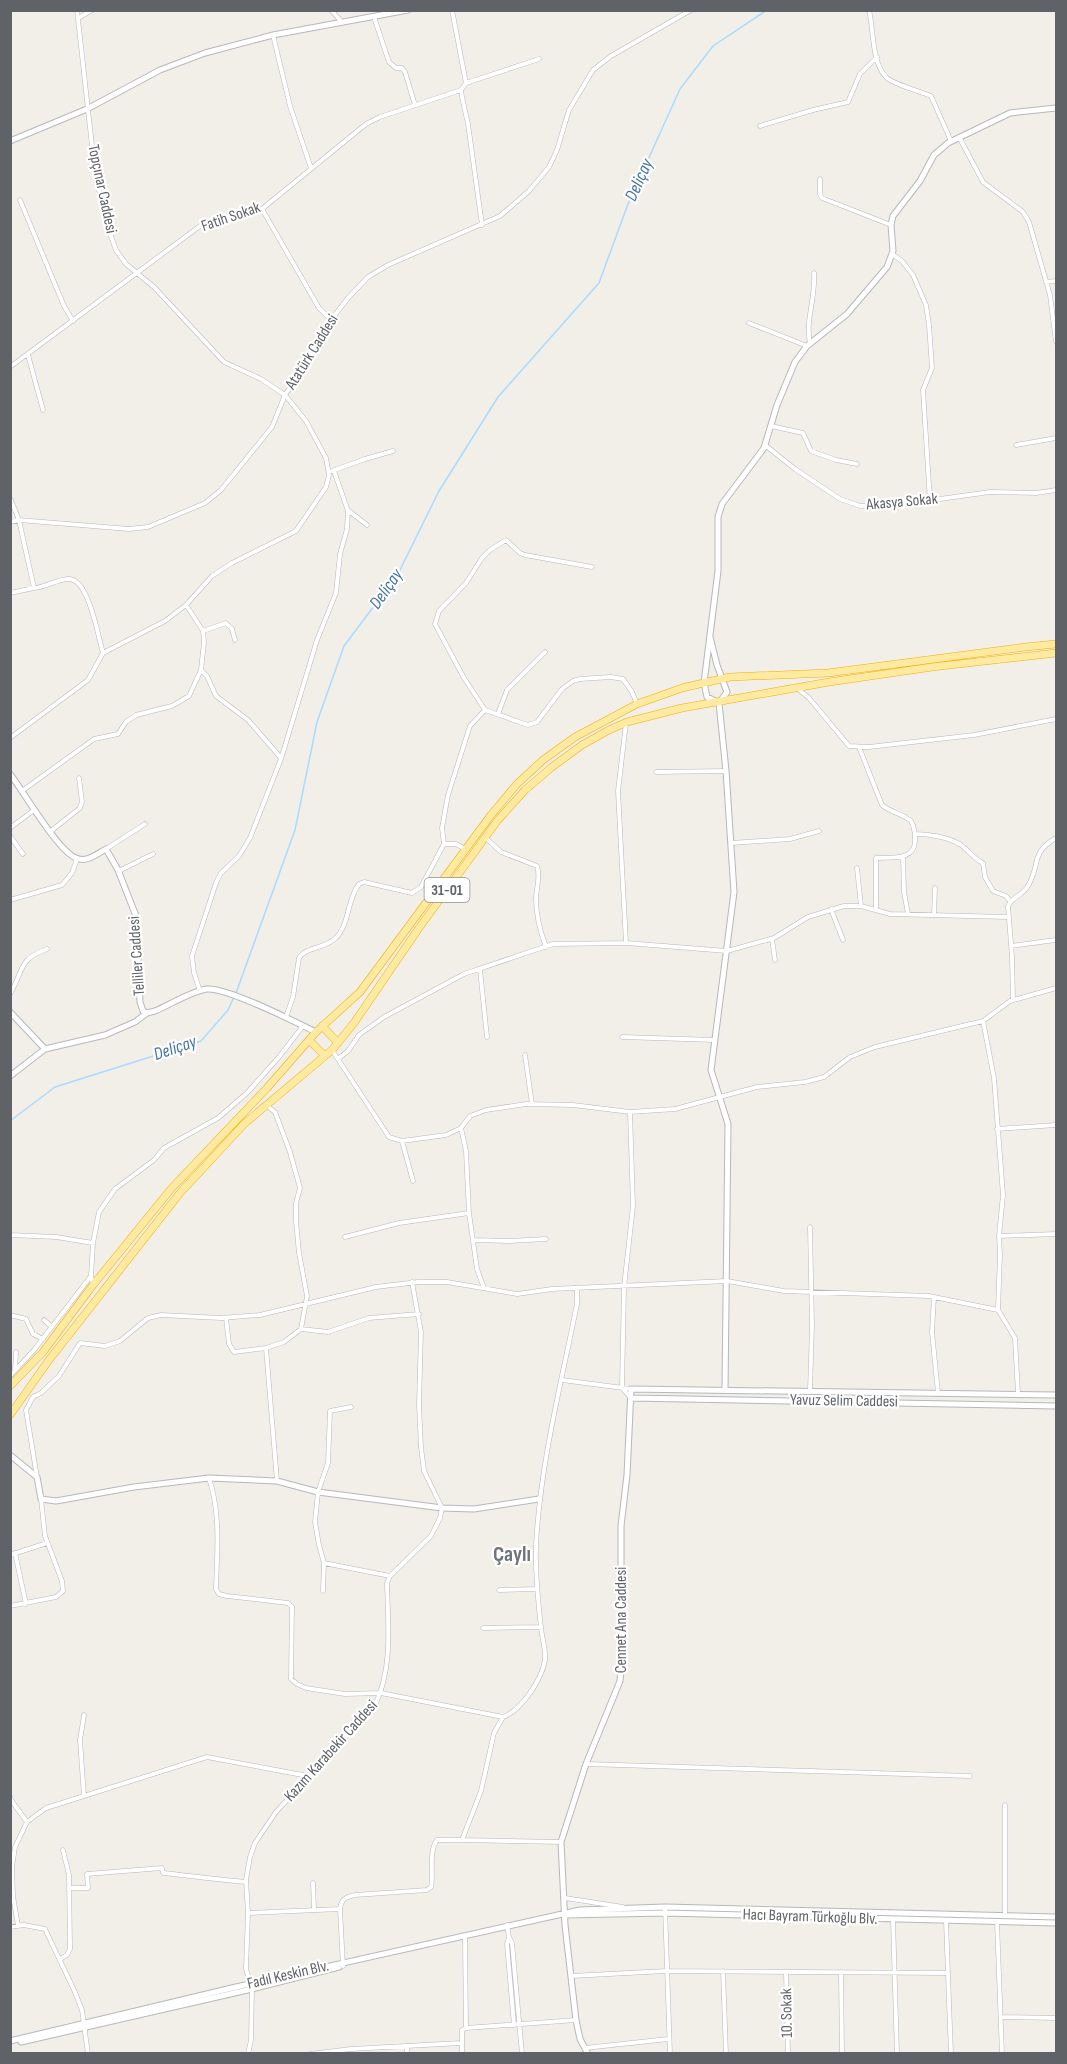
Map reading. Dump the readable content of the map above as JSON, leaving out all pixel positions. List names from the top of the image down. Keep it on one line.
{"streets":{"highway":["31-01"],"street":["Topçınar Caddesi","Fatih Sokak","Atatürk Caddesi","Akasya Sokak","Telliler Caddesi","Yavuz Selim Caddesi","Cennet Ana Caddesi","Kazım Karabekir Caddesi","Hacı Bayram Türkoğlu Blv.","Fadıl Keskin Blv.","10. Sokak"]},"crossings":[["Topçınar Caddesi","Fatih Sokak"],["Topçınar Caddesi","Atatürk Caddesi"],["31-01","Telliler Caddesi"],["Yavuz Selim Caddesi","Cennet Ana Caddesi"],["Cennet Ana Caddesi","Hacı Bayram Türkoğlu Blv."],["Cennet Ana Caddesi","Fadıl Keskin Blv."],["Kazım Karabekir Caddesi","Fadıl Keskin Blv."],["Hacı Bayram Türkoğlu Blv.","Fadıl Keskin Blv."]],"districts":["Çaylı"],"water":["Deliçay"]}
